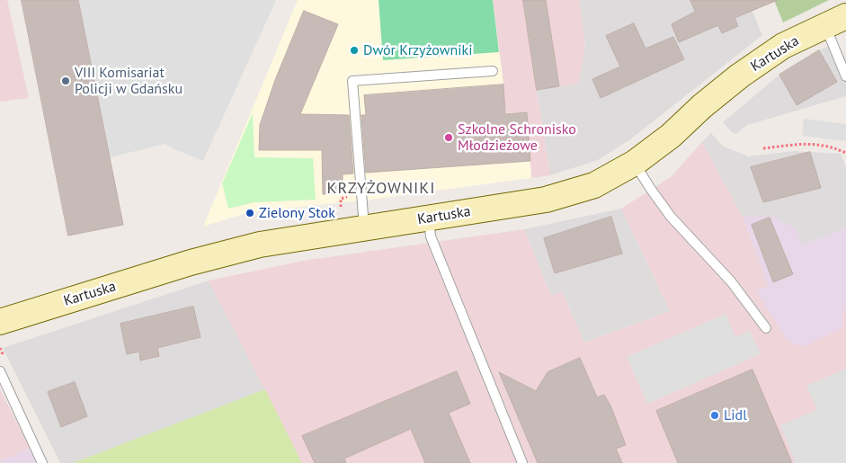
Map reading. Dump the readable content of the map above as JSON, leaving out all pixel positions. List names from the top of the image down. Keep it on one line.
{"streets":{"street":["Kartuska"]},"districts":["KRZYŻOWNIKI"],"places":["Dwór Krzyżowniki","VIII Komisariat Policji w Gdańsku","Szkolne Schronisko Młodzieżowe","Zielony Stok","Lidl"]}
